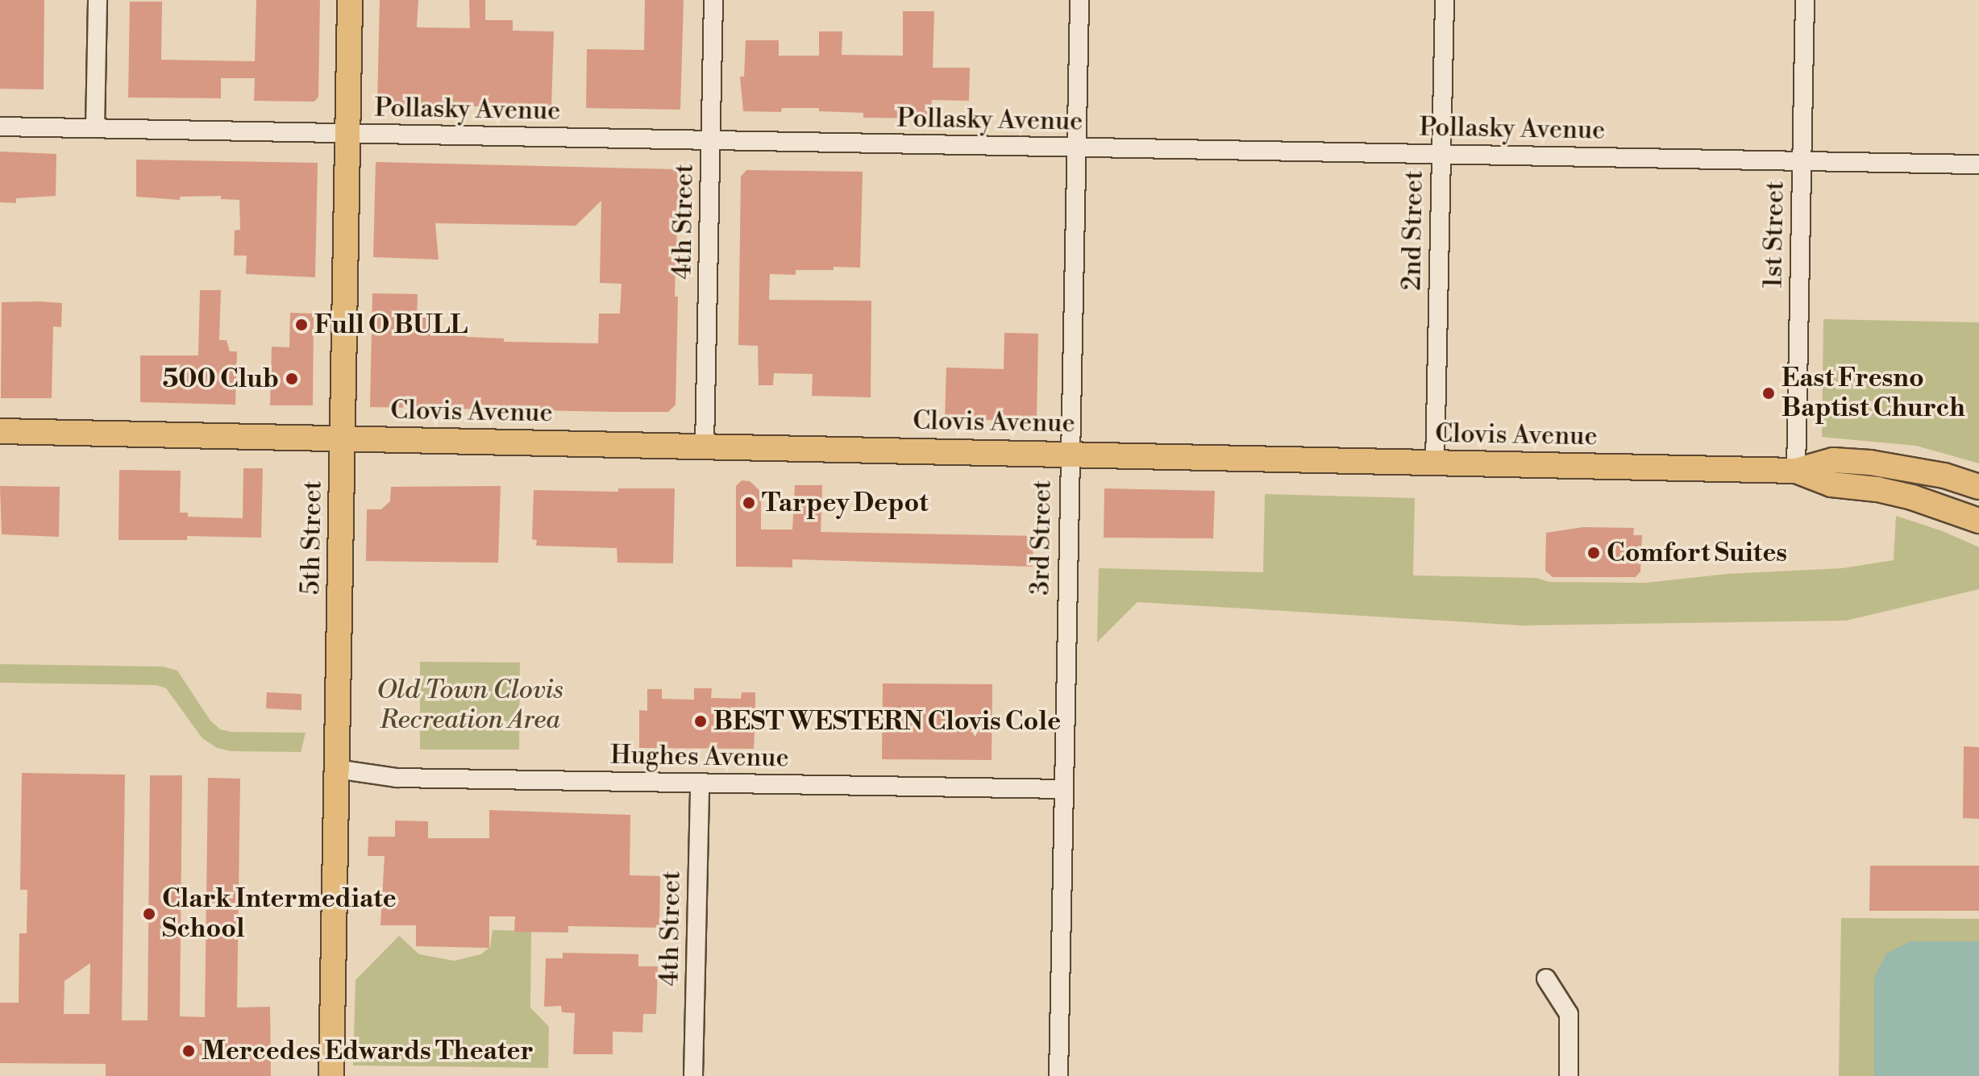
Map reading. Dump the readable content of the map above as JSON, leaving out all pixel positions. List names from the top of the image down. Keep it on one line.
{"streets":{"main road":["Clovis Avenue","5th Street"],"street":["Pollasky Avenue","4th Street","2nd Street","1st Street","3rd Street","Hughes Avenue"]},"crossings":[["Pollasky Avenue","4th Street"],["Pollasky Avenue","2nd Street"],["Pollasky Avenue","1st Street"],["Pollasky Avenue","5th Street"],["Pollasky Avenue","3rd Street"],["4th Street","Clovis Avenue"],["4th Street","Hughes Avenue"],["2nd Street","Clovis Avenue"],["1st Street","Clovis Avenue"],["Clovis Avenue","5th Street"],["Clovis Avenue","3rd Street"],["5th Street","Hughes Avenue"],["3rd Street","Hughes Avenue"]],"parks":["Old Town Clovis Recreation Area"],"places":["Full O BULL","500 Club","East Fresno Baptist Church","Tarpey Depot","Comfort Suites","BEST WESTERN Clovis Cole","Clark Intermediate School","Mercedes Edwards Theater"]}
